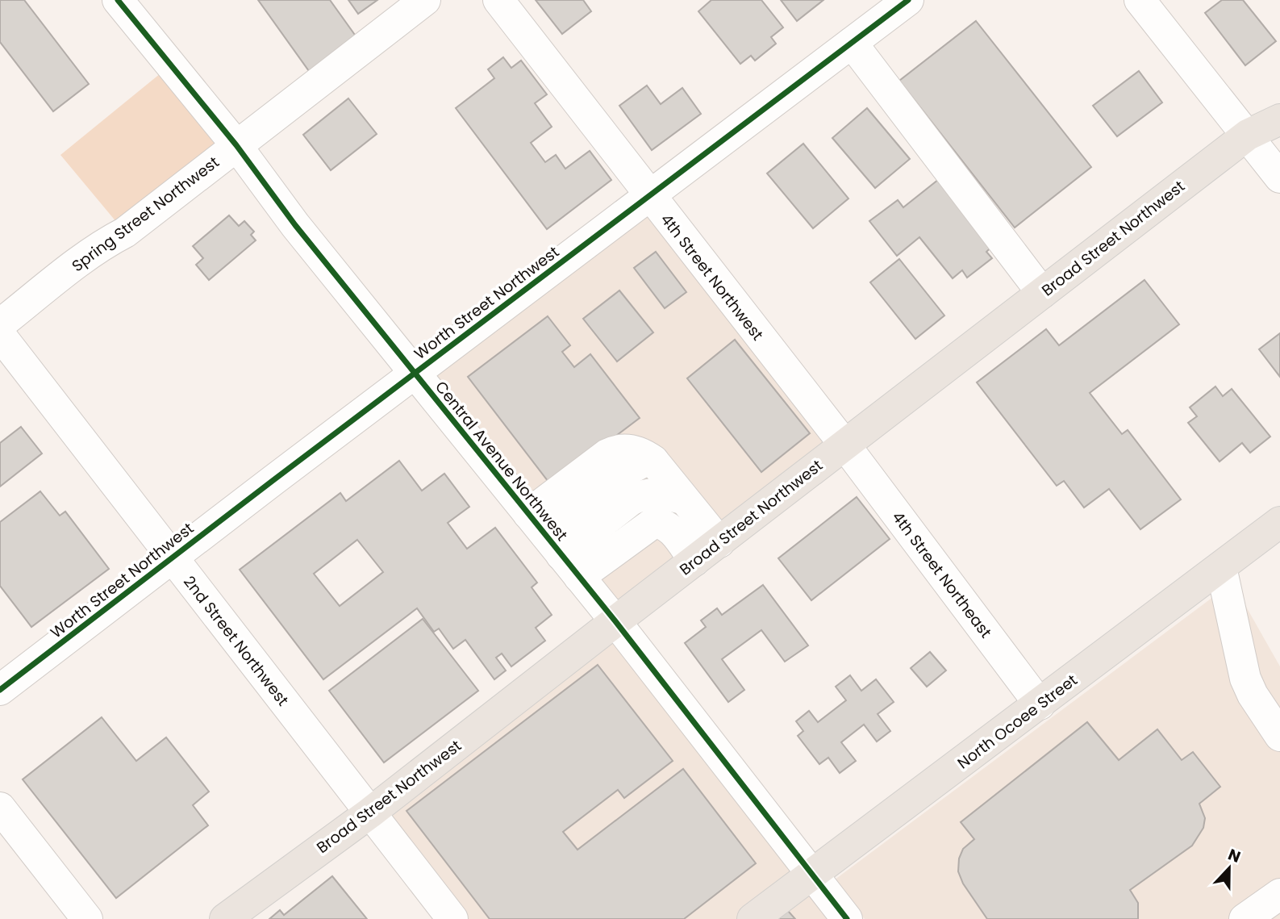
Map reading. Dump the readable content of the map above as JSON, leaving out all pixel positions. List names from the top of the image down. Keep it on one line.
{"streets":{"main road":["Broad Street Northwest","North Ocoee Street"],"street":["Spring Street Northwest","4th Street Northwest","Worth Street Northwest","Central Avenue Northwest","4th Street Northeast","2nd Street Northwest"]},"crossings":[["Spring Street Northwest","Central Avenue Northwest"],["Broad Street Northwest","4th Street Northwest"],["Broad Street Northwest","Central Avenue Northwest"],["Broad Street Northwest","4th Street Northeast"],["Broad Street Northwest","2nd Street Northwest"],["4th Street Northwest","Worth Street Northwest"],["4th Street Northwest","4th Street Northeast"],["Worth Street Northwest","Central Avenue Northwest"],["Worth Street Northwest","2nd Street Northwest"],["Central Avenue Northwest","North Ocoee Street"],["4th Street Northeast","North Ocoee Street"]],"north":"top"}
